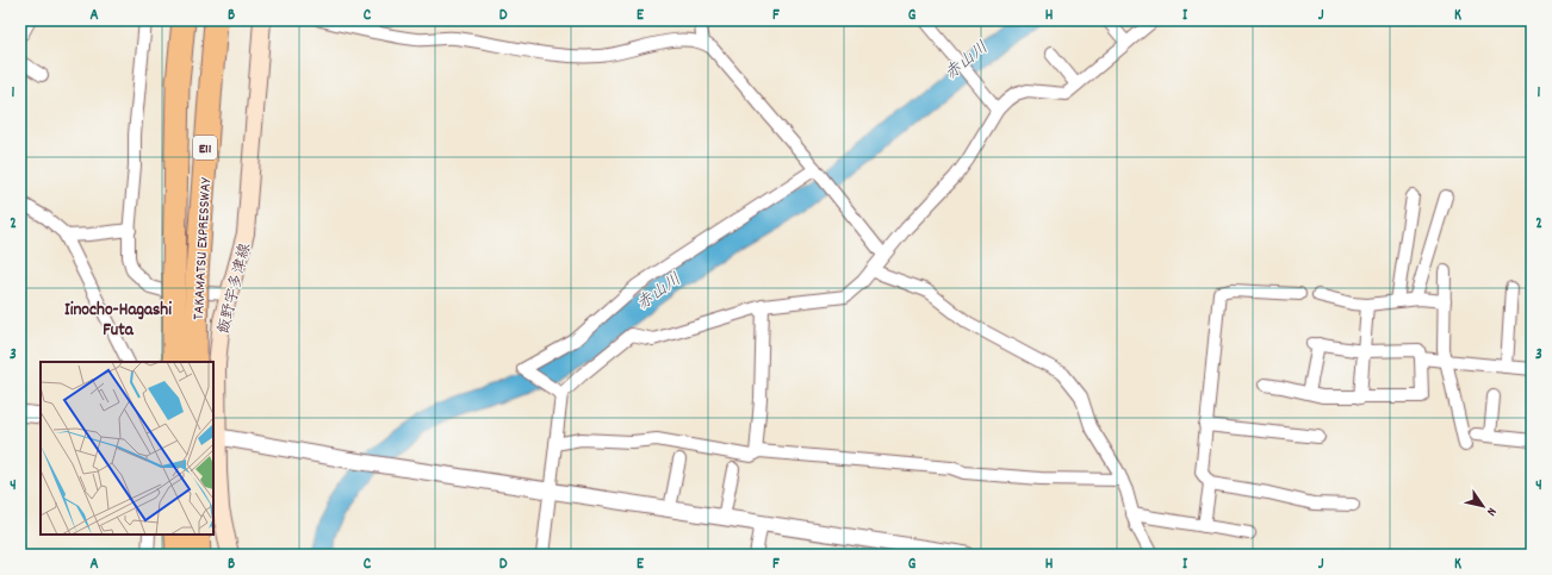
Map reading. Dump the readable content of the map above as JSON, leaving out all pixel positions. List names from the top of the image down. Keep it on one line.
{"streets":{"highway":["E11","TAKAMATSU EXPRESSWAY"],"main road":["飯野宇多津線"]},"districts":["Iinocho-Hagashi Futa"],"water":["赤山川"],"north":"bottom right","grid":{"columns":["A","B","C","D","E","F","G","H","I","J","K"],"rows":["1","2","3","4"]}}
